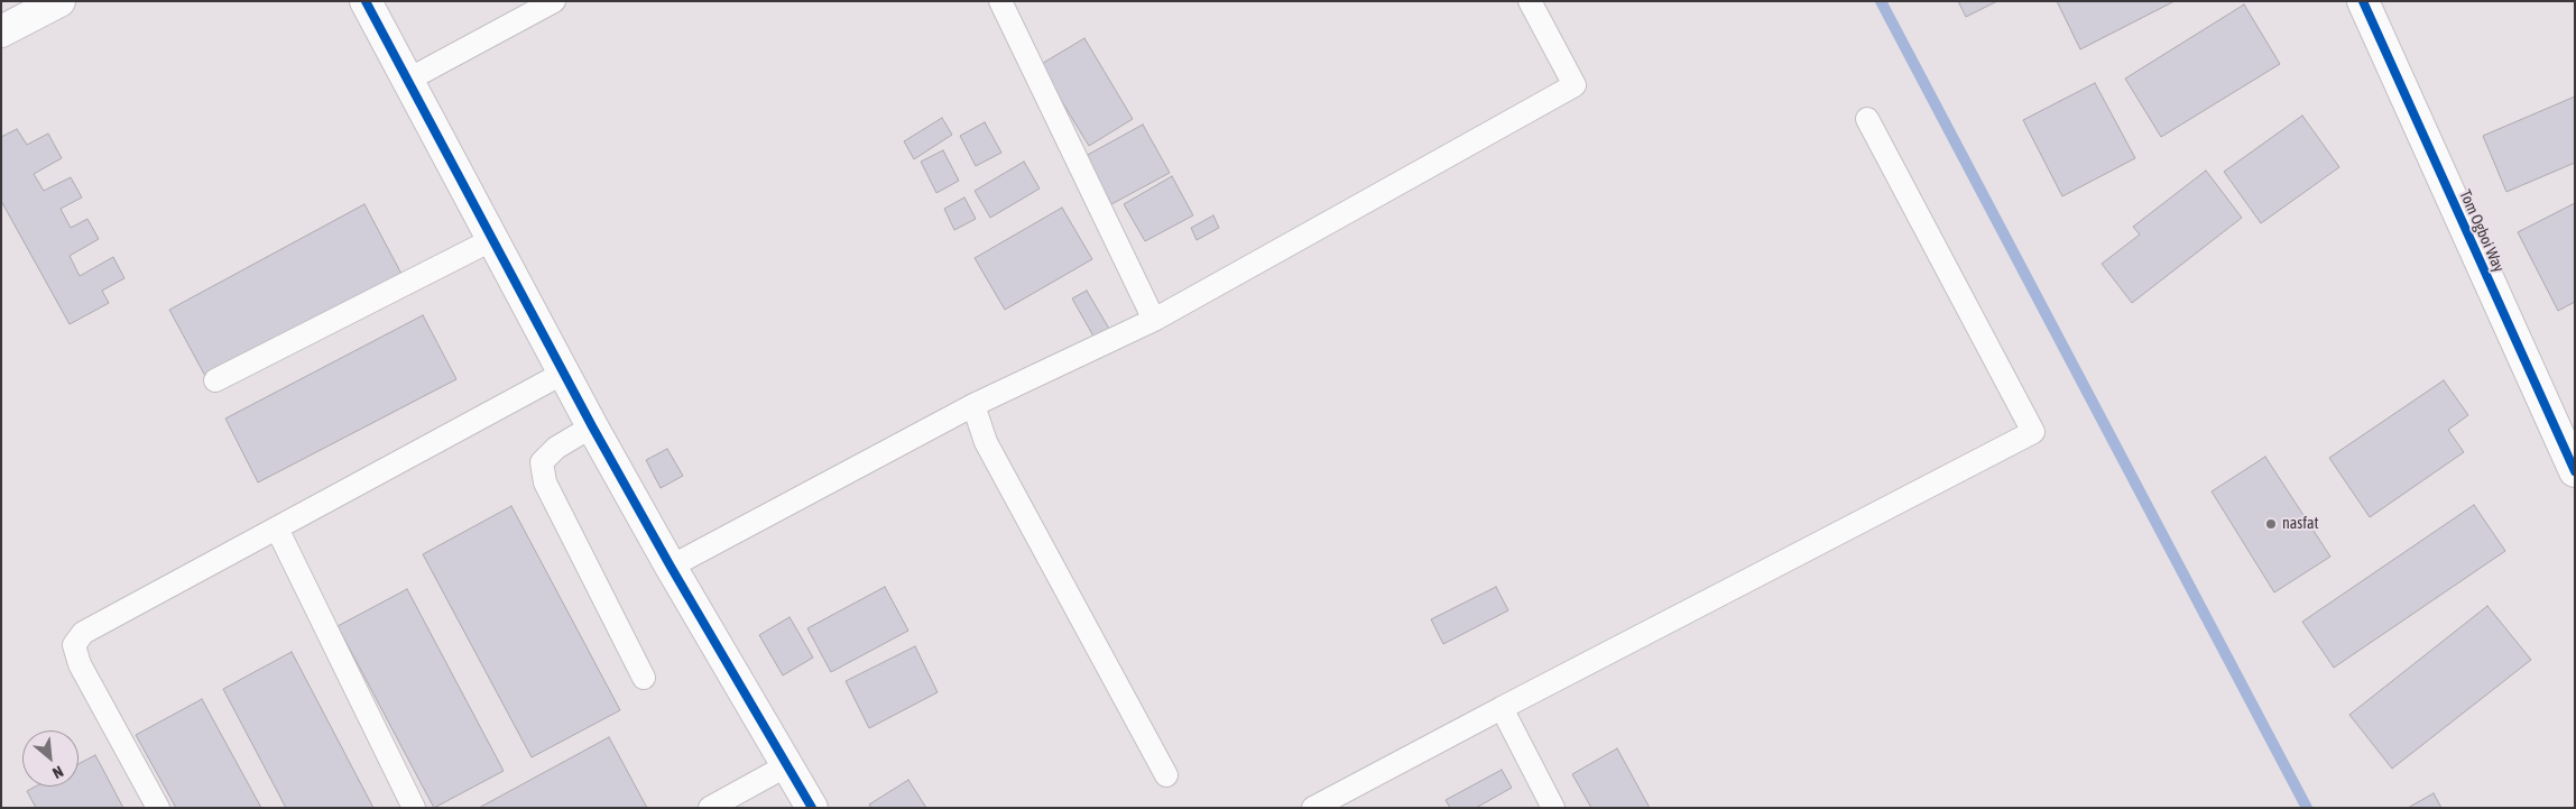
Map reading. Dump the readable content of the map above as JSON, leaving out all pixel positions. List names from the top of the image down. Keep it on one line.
{"streets":{"street":["Tom Ogboi Way"]},"places":["nasfat"],"north":"bottom right"}
